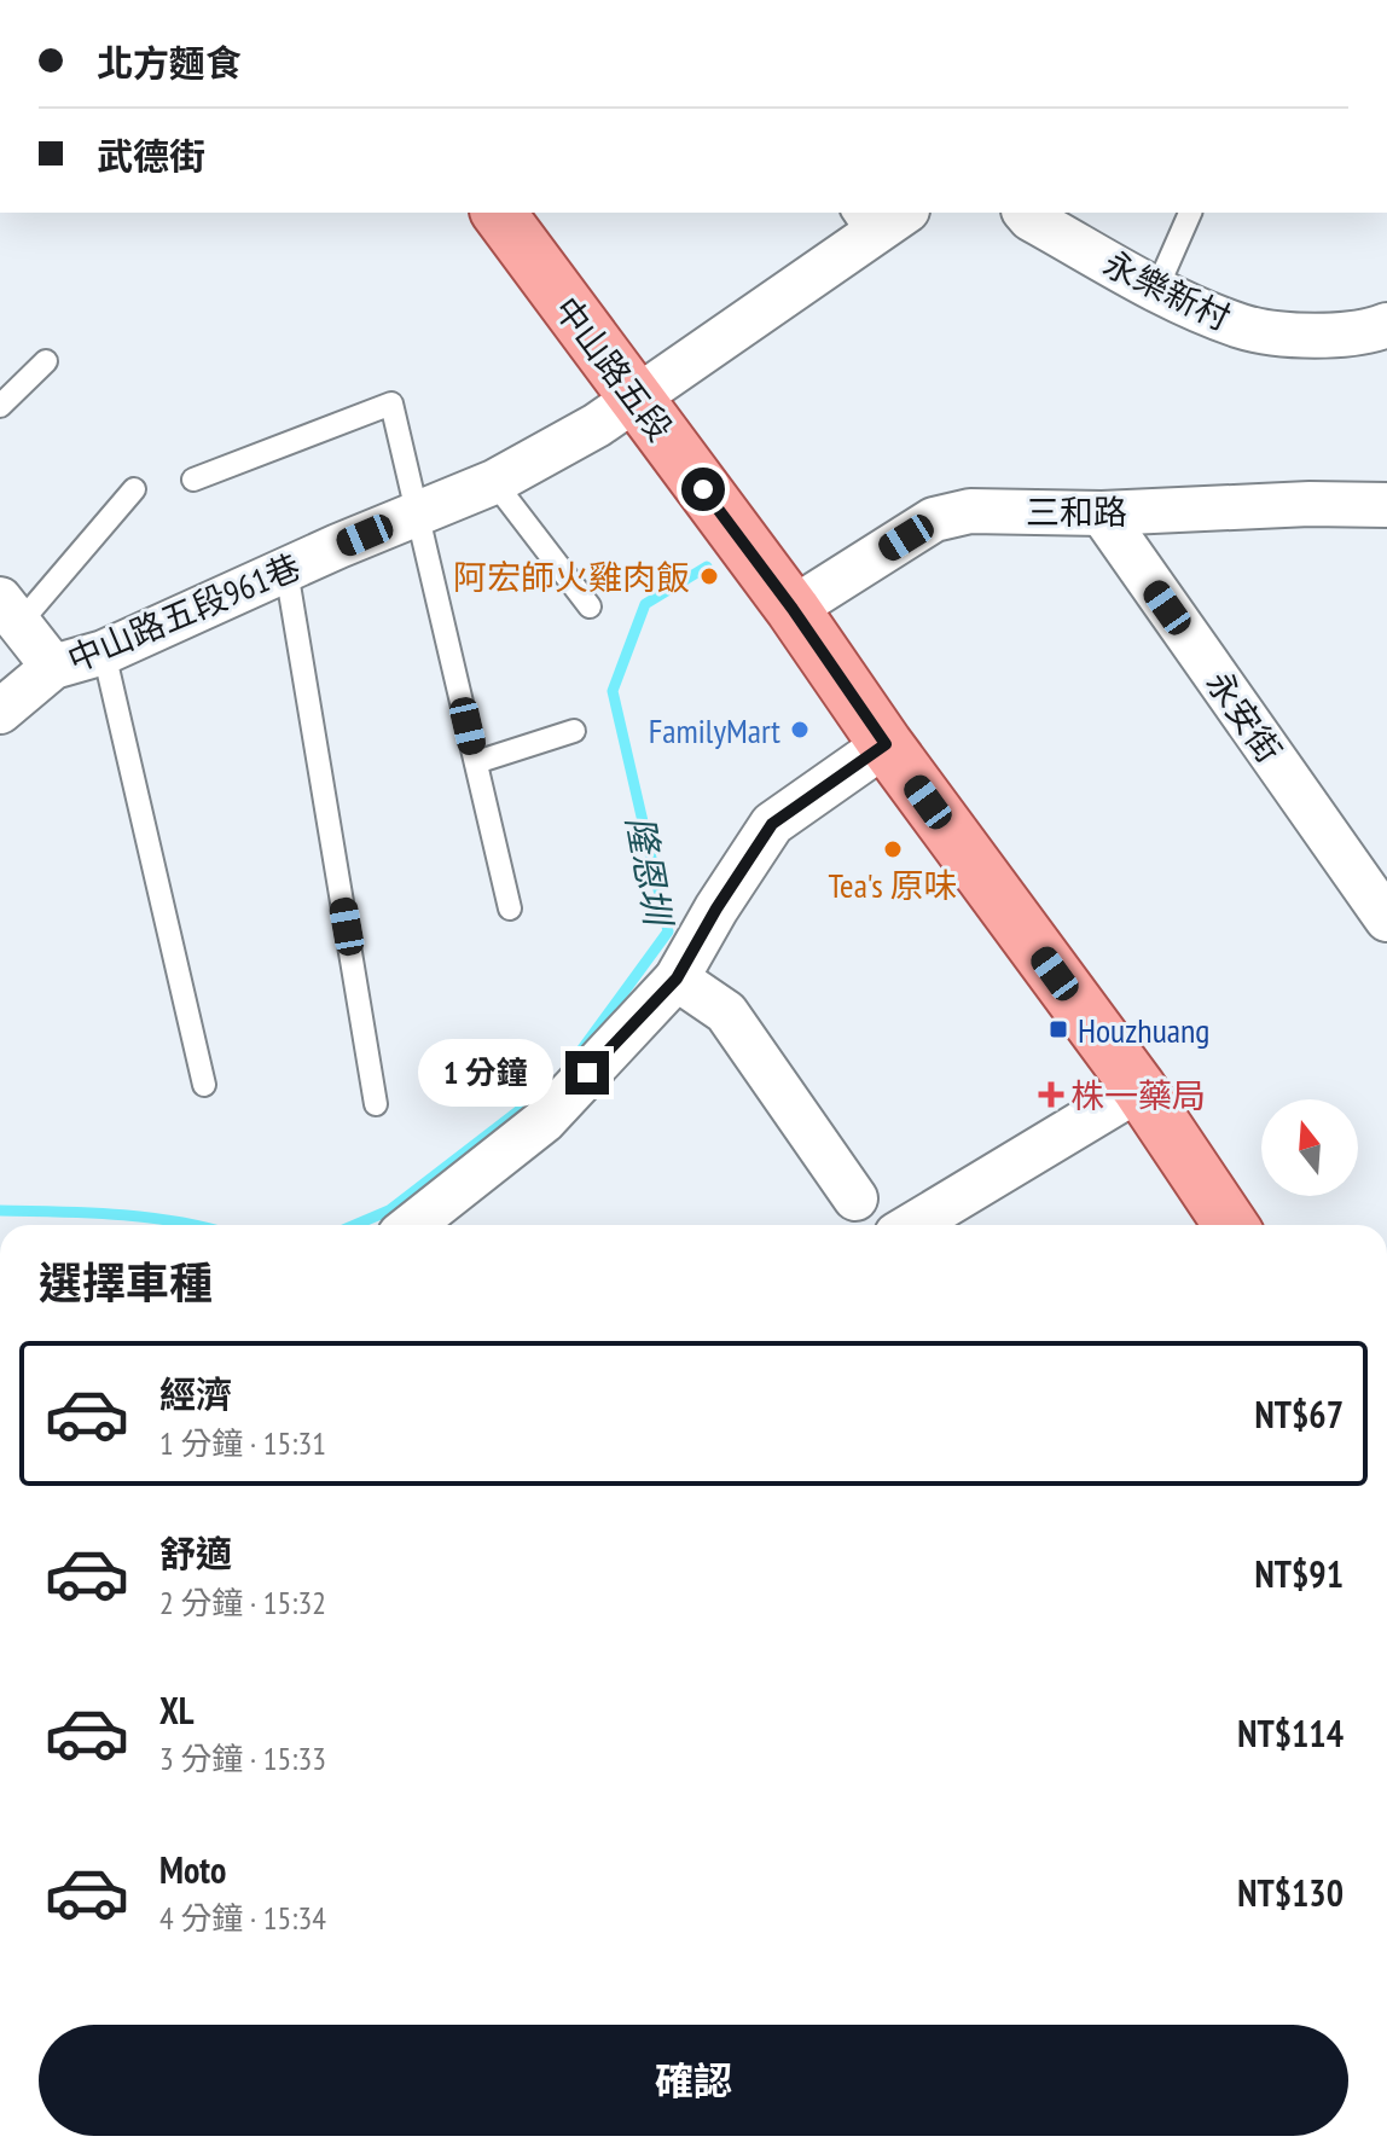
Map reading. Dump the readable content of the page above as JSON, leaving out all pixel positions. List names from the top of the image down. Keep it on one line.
{"streets":{"main road":["中山路五段"],"street":["永樂新村","三和路","中山路五段961巷","永安街"]},"crossings":[["中山路五段","三和路"],["中山路五段","中山路五段961巷"],["三和路","永安街"]],"water":["隆恩圳"],"places":{"other":["阿宏師火雞肉飯","FamilyMart","Tea's 原味"],"transit":["Houzhuang"],"health":["株一藥局"]},"north":"top","page":{"banner":["北方麵食","武德街"],"bubble":"1 分鐘","heading":"選擇車種","list":[{"name":"經濟","note":"1 分鐘 · 15:31","value":"NT$67"},{"name":"舒適","note":"2 分鐘 · 15:32","value":"NT$91"},{"name":"XL","note":"3 分鐘 · 15:33","value":"NT$114"},{"name":"Moto","note":"4 分鐘 · 15:34","value":"NT$130"}],"buttons":"確認"}}
